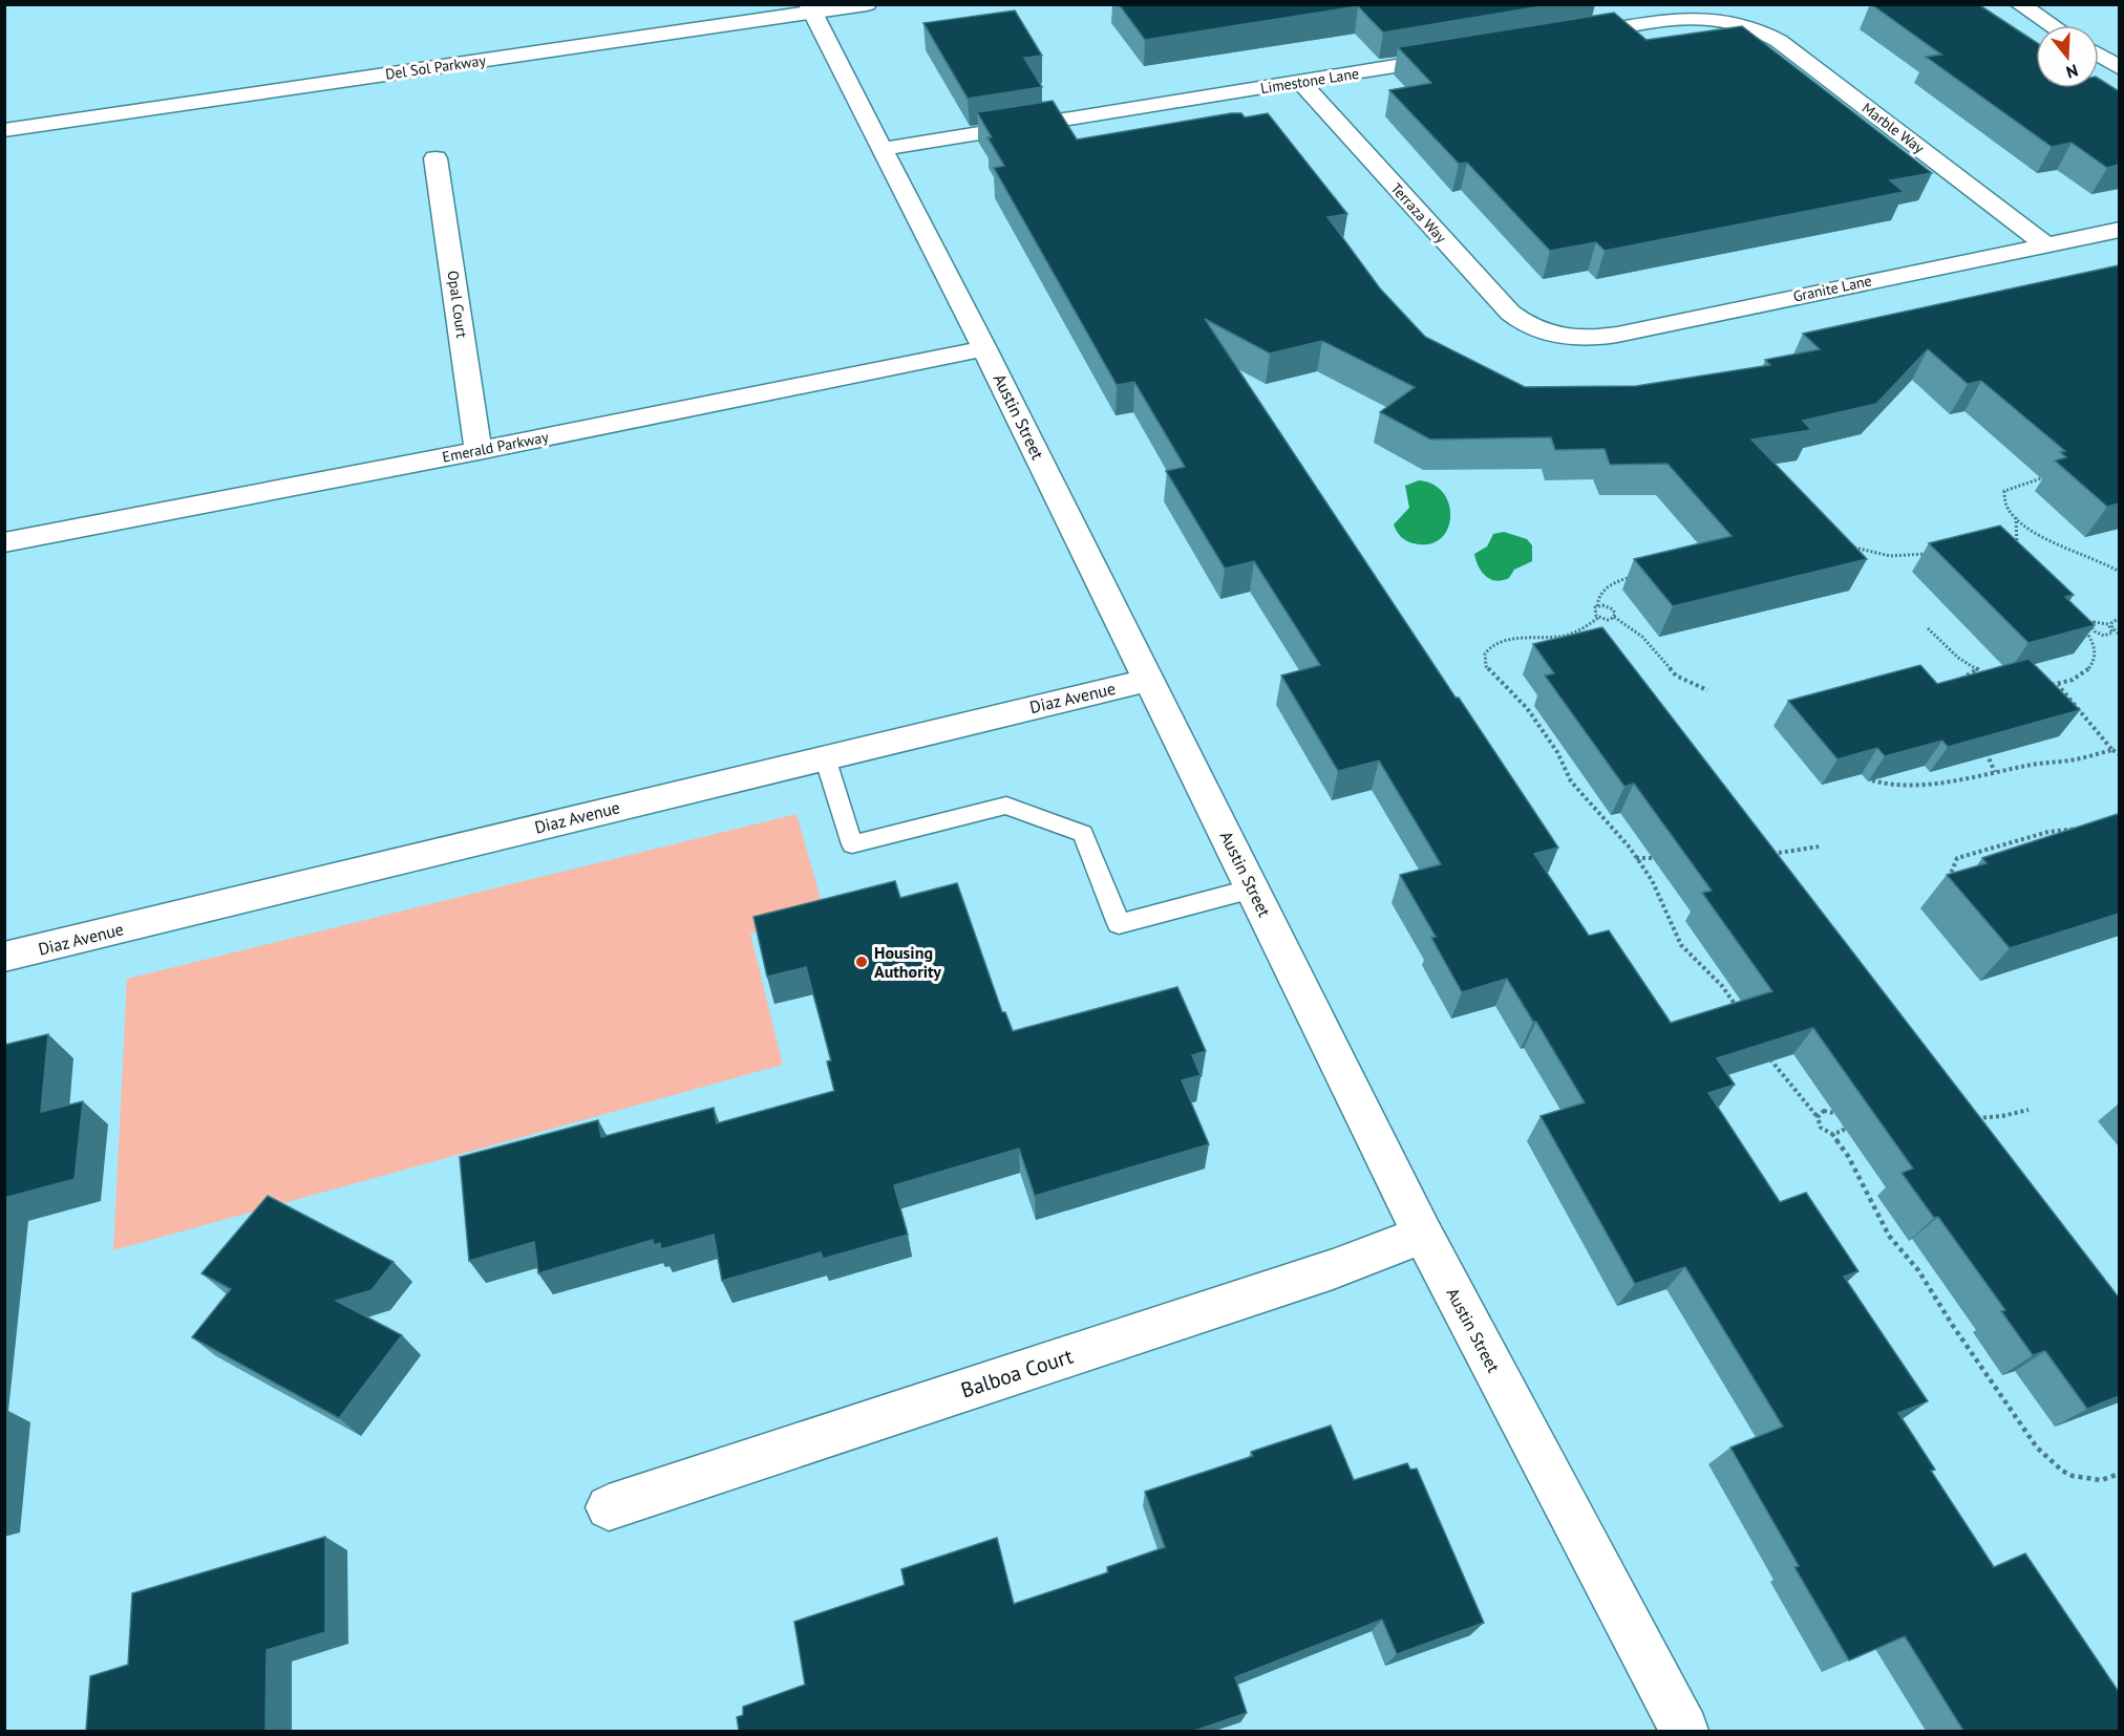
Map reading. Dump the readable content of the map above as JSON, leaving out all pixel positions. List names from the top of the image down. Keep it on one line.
{"streets":{"street":["Del Sol Parkway","Limestone Lane","Marble Way","Terraza Way","Granite Lane","Opal Court","Austin Street","Emerald Parkway","Diaz Avenue","Balboa Court"]},"crossings":[["Del Sol Parkway","Austin Street"],["Limestone Lane","Terraza Way"],["Limestone Lane","Austin Street"],["Marble Way","Granite Lane"],["Terraza Way","Granite Lane"],["Opal Court","Emerald Parkway"],["Austin Street","Emerald Parkway"],["Austin Street","Diaz Avenue"],["Austin Street","Balboa Court"]],"places":["Housing Authority"],"north":"bottom"}
